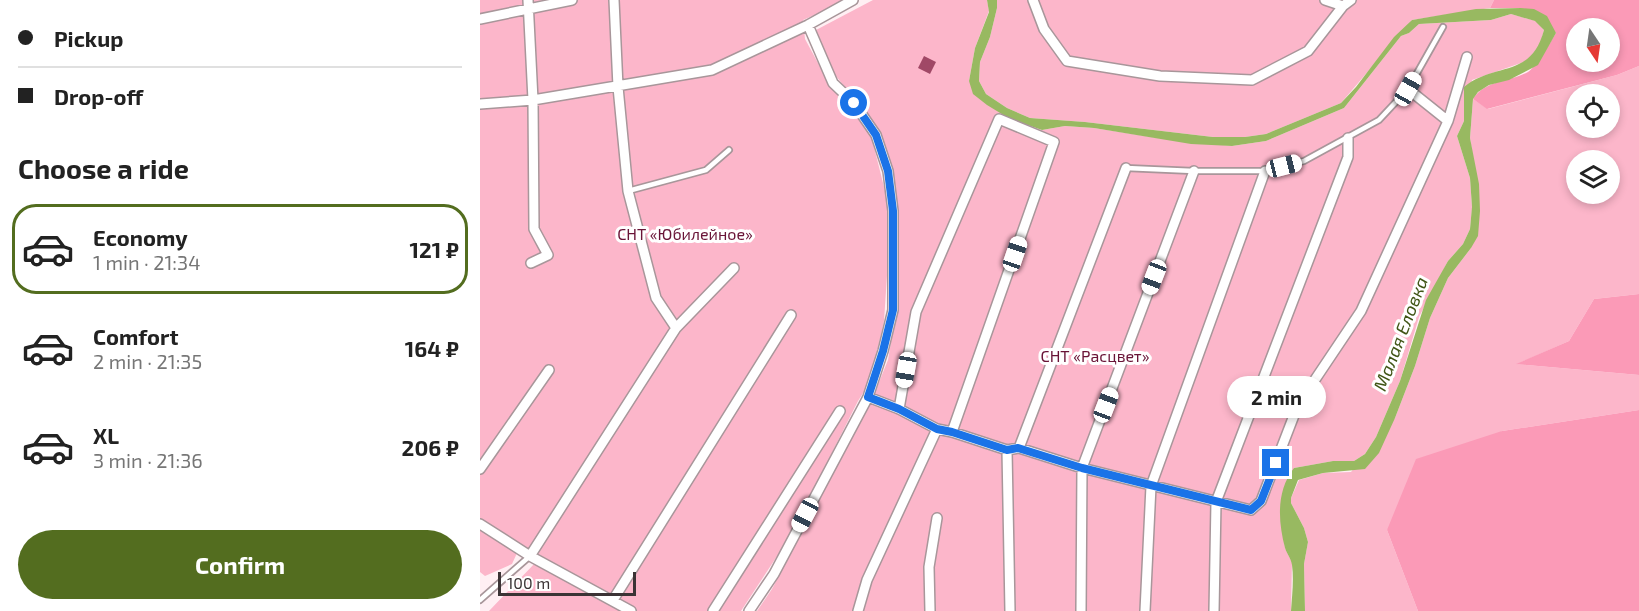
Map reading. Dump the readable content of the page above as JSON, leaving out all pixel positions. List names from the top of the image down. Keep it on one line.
{"water":["Малая Еловка"],"parks":["СНТ «Юбилейное»","СНТ «Расцвет»"],"scale_bar":"100 m","north":"bottom","page":{"banner":["Pickup","Drop-off"],"heading":"Choose a ride","list":[{"name":"Economy","note":"1 min · 21:34","value":"121 ₽"},{"name":"Comfort","note":"2 min · 21:35","value":"164 ₽"},{"name":"XL","note":"3 min · 21:36","value":"206 ₽"}],"bubble":"2 min","buttons":"Confirm","scale":"100 m"}}
